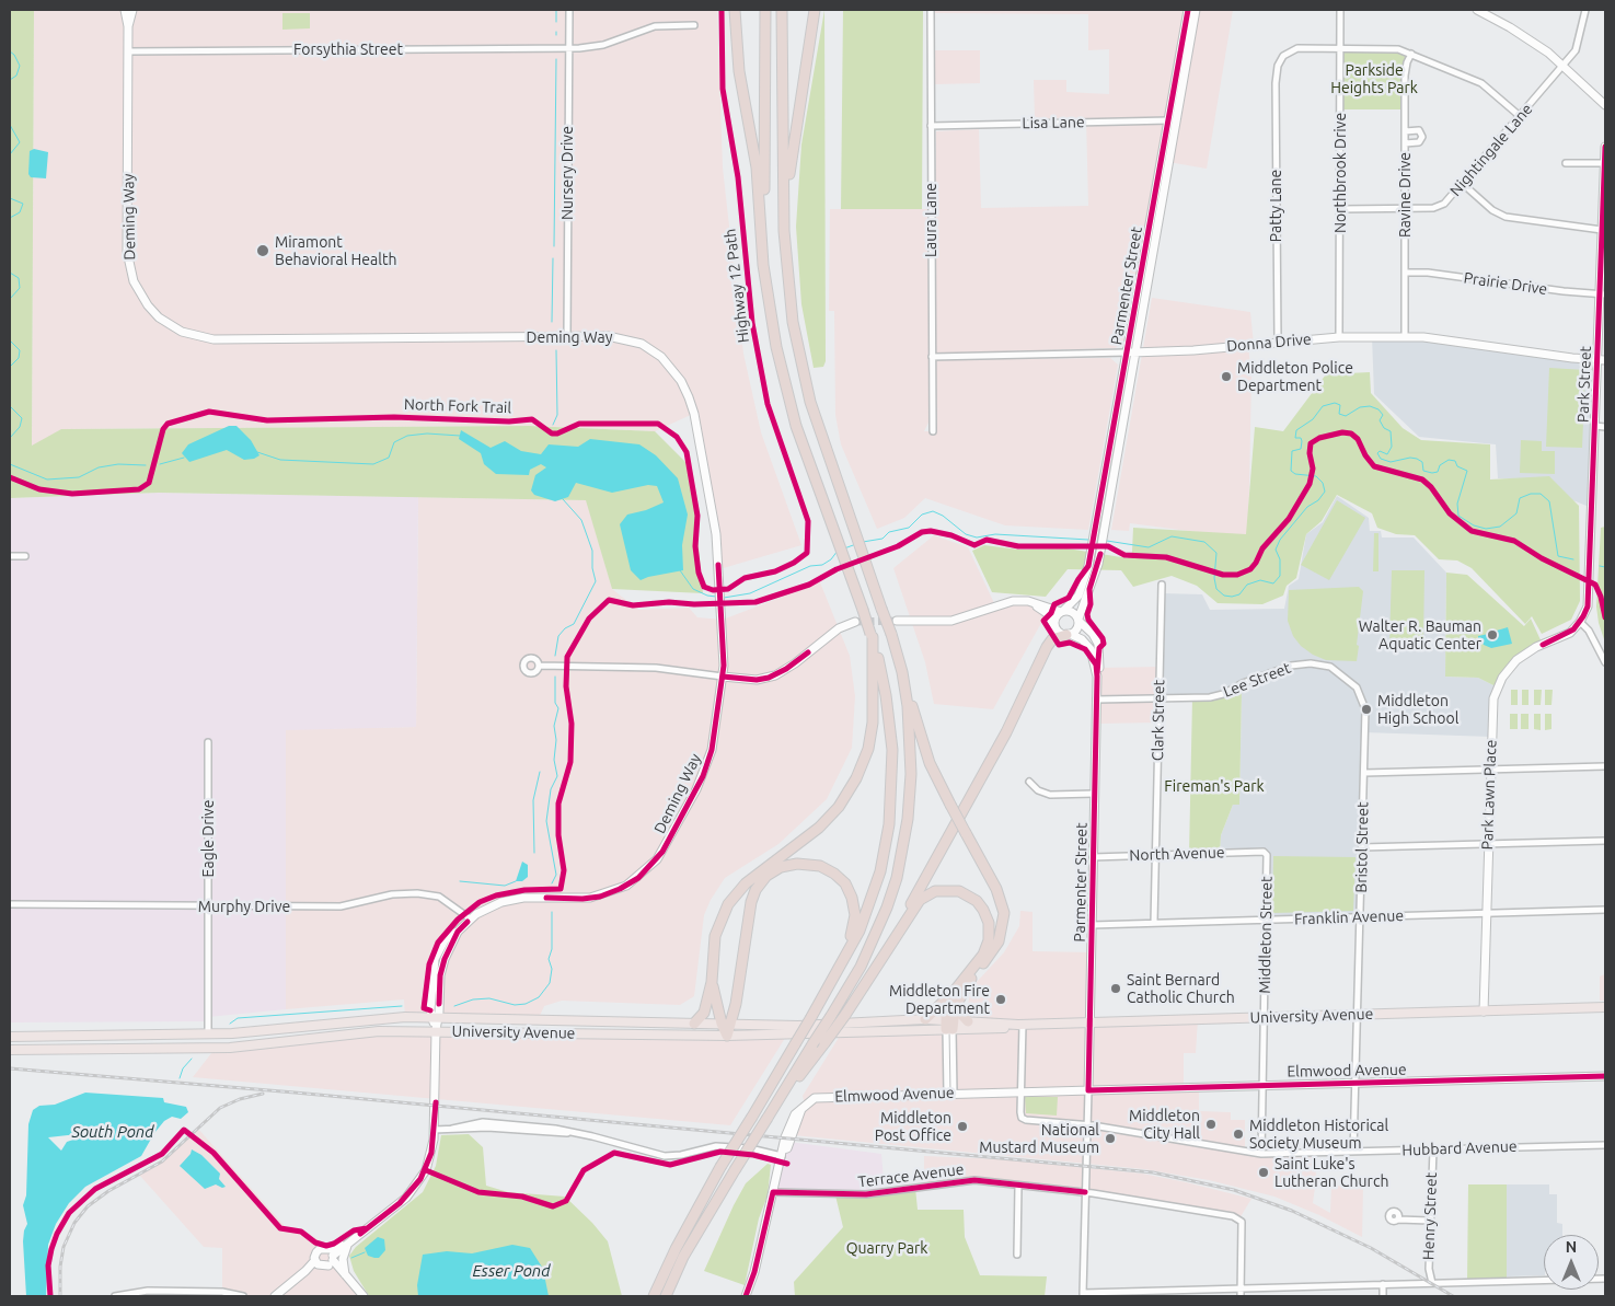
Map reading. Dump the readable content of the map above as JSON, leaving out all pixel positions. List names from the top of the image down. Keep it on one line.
{"streets":{"main road":["University Avenue"],"street":["Forsythia Street","Lisa Lane","Nightingale Lane","Nursery Drive","Northbrook Drive","Ravine Drive","Patty Lane","Deming Way","Laura Lane","Prairie Drive","Parmenter Street","Donna Drive","Park Street","Lee Street","Clark Street","Park Lawn Place","Eagle Drive","Bristol Street","North Avenue","Murphy Drive","Franklin Avenue","Middleton Street","Elmwood Avenue","Hubbard Avenue","Terrace Avenue","Henry Street"],"cycle path":["Highway 12 Path"]},"crossings":[["Forsythia Street","Nursery Drive"],["Forsythia Street","Deming Way"],["Lisa Lane","Laura Lane"],["Lisa Lane","Parmenter Street"],["Nightingale Lane","Northbrook Drive"],["Nightingale Lane","Ravine Drive"],["Nursery Drive","Deming Way"],["Northbrook Drive","Patty Lane"],["Northbrook Drive","Donna Drive"],["Ravine Drive","Prairie Drive"],["Ravine Drive","Donna Drive"],["Patty Lane","Donna Drive"],["Deming Way","Murphy Drive"],["Deming Way","University Avenue"],["Laura Lane","Donna Drive"],["Prairie Drive","Park Street"],["Parmenter Street","Donna Drive"],["Parmenter Street","Lee Street"],["Parmenter Street","North Avenue"],["Parmenter Street","Franklin Avenue"],["Parmenter Street","University Avenue"],["Parmenter Street","Elmwood Avenue"],["Parmenter Street","Hubbard Avenue"],["Parmenter Street","Terrace Avenue"],["Donna Drive","Park Street"],["Park Street","Park Lawn Place"],["Lee Street","Clark Street"],["Lee Street","Bristol Street"],["Clark Street","North Avenue"],["Clark Street","Franklin Avenue"],["Park Lawn Place","Franklin Avenue"],["Park Lawn Place","University Avenue"],["Eagle Drive","Murphy Drive"],["Eagle Drive","University Avenue"],["Bristol Street","Franklin Avenue"],["Bristol Street","University Avenue"],["Bristol Street","Elmwood Avenue"],["Bristol Street","Hubbard Avenue"],["North Avenue","Middleton Street"],["Franklin Avenue","Middleton Street"],["Middleton Street","University Avenue"],["Middleton Street","Elmwood Avenue"],["Middleton Street","Hubbard Avenue"],["Elmwood Avenue","Hubbard Avenue"],["Hubbard Avenue","Henry Street"]],"water":["South Pond","Esser Pond"],"parks":["Parkside Heights Park","Fireman's Park","Quarry Park"],"places":["Miramont Behavioral Health","Middleton Police Department","Walter R. Bauman Aquatic Center","Middleton High School","Saint Bernard Catholic Church","Middleton Fire Department","Middleton City Hall","Middleton Post Office","Middleton Historical Society Museum","National Mustard Museum","Saint Luke's Lutheran Church"],"north":"top"}
